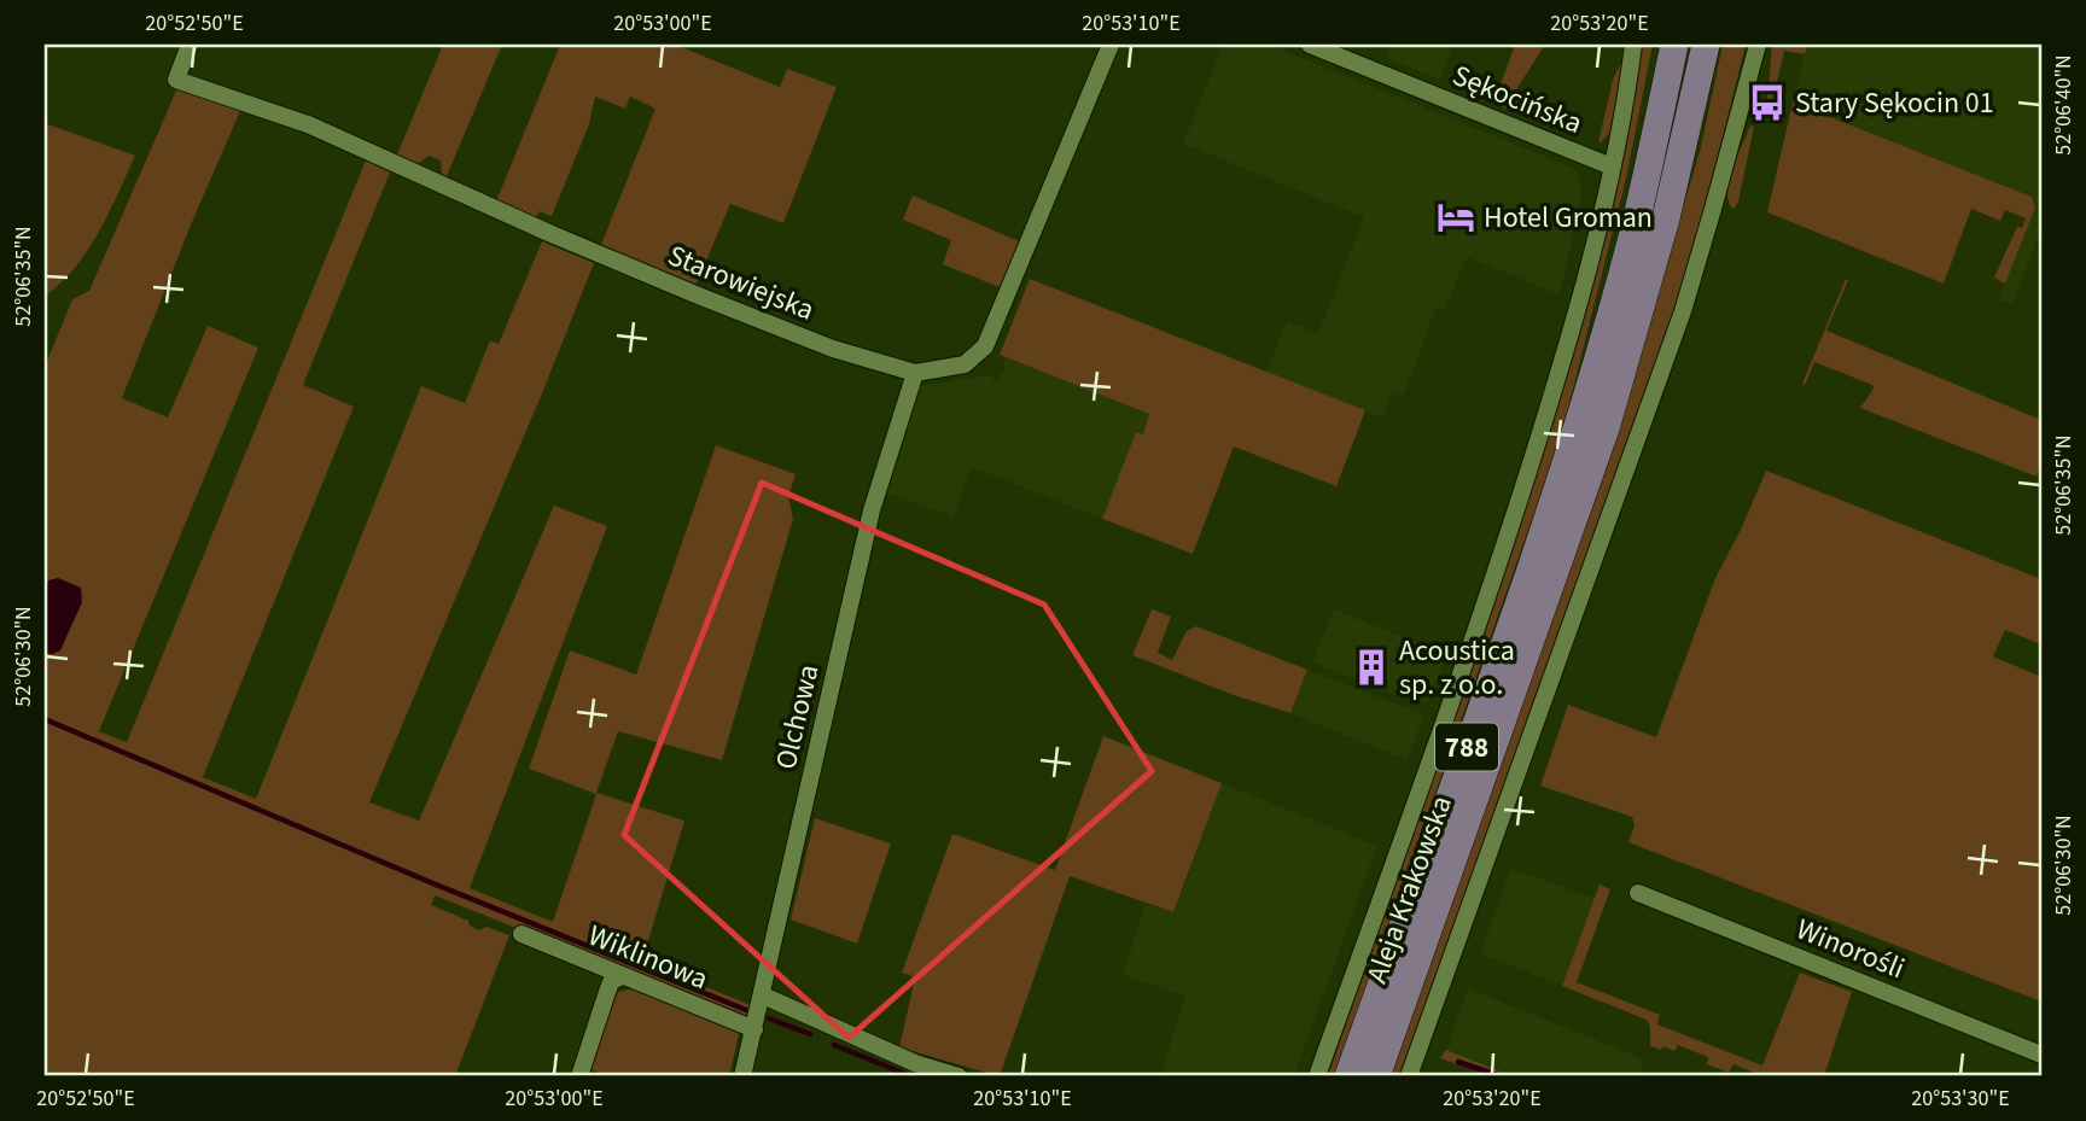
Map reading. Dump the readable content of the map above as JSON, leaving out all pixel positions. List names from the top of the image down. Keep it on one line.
{"streets":{"main road":["788","Aleja Krakowska"],"street":["Sękocińska","Starowiejska","Olchowa","Winorośli","Wiklinowa"]},"crossings":[["Sękocińska","Aleja Krakowska"],["Starowiejska","Olchowa"],["Olchowa","Wiklinowa"]],"places":{"bus stop":["Stary Sękocin 01"],"hotel":["Hotel Groman"],"building":["Acoustica sp. z o.o."]},"coordinates":["20°52'50\"E","20°53'00\"E","20°53'10\"E","20°53'20\"E","52°06'40\"N","52°06'35\"N","52°06'30\"N","20°53'30\"E"]}
